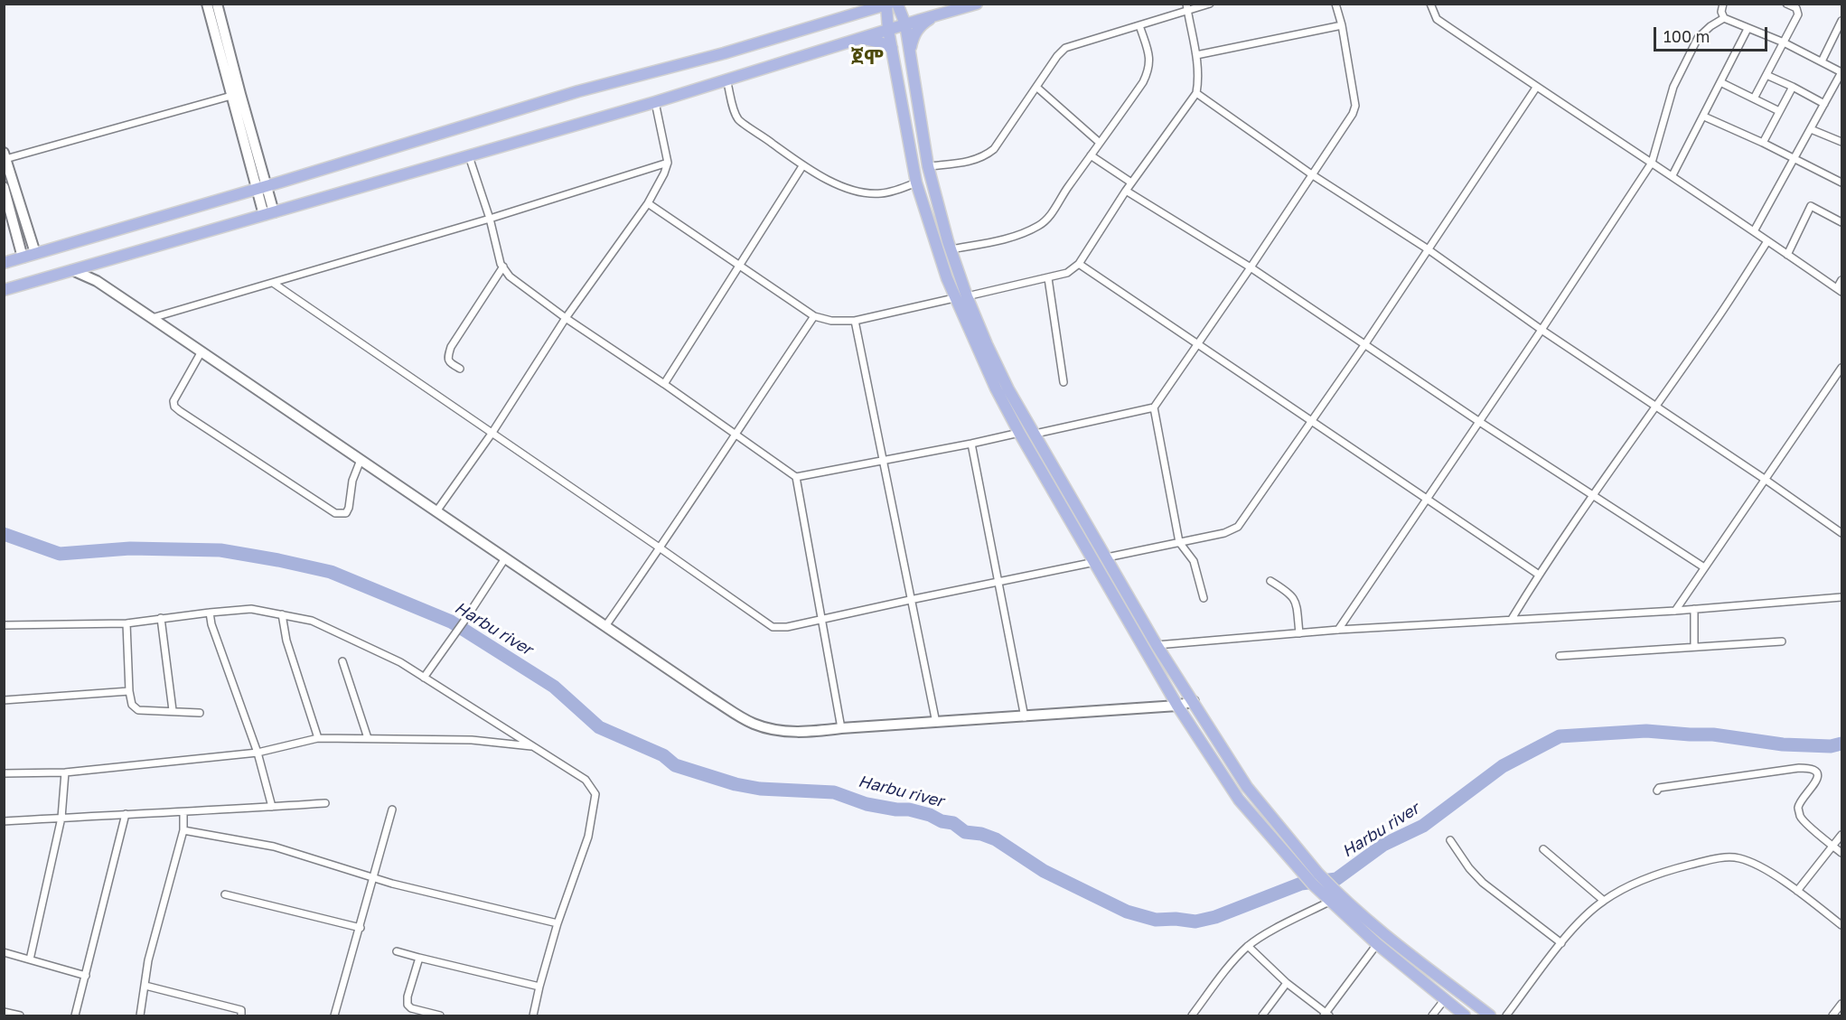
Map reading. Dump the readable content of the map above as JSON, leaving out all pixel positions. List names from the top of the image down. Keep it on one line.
{"districts":["ጀሞ"],"water":["Harbu river"],"scale_bar":"100 m"}
